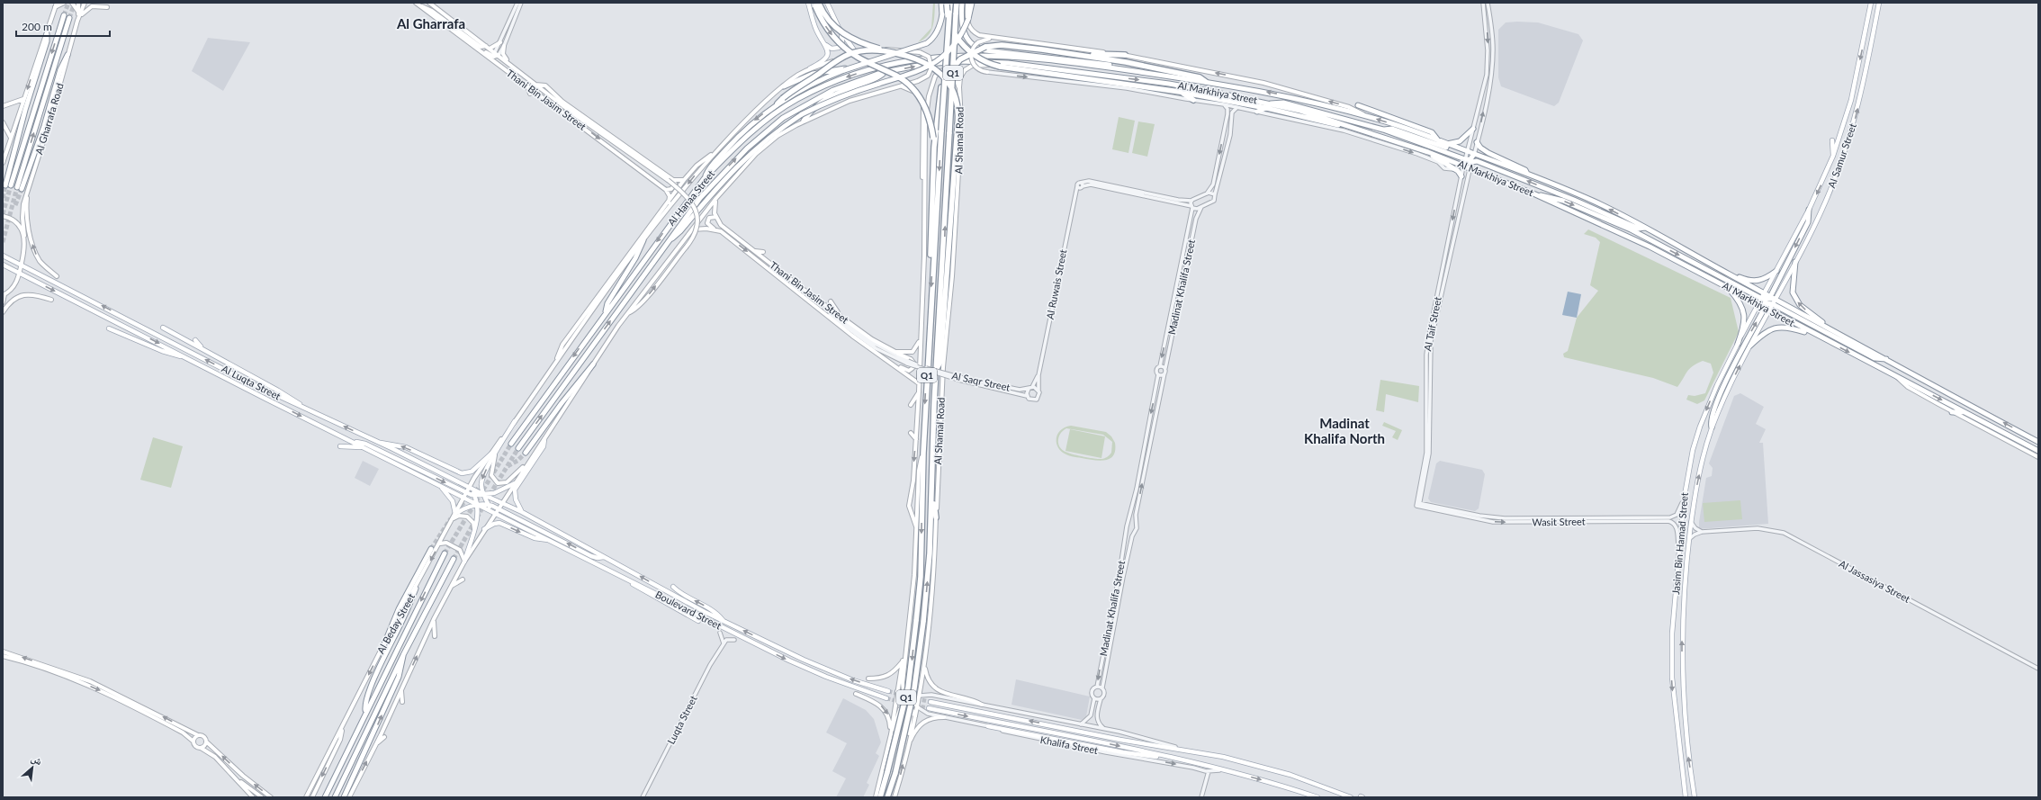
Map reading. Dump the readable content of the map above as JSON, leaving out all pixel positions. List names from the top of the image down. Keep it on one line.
{"streets":{"highway":["Q1","Al Markhiya Street","Al Gharrafa Road","Al Shamal Road","Al Hanaa Street","Al Beday Street"],"main road":["Thani Bin Jasim Street","Al Samur Street","Al Luqta Street","Jasim Bin Hamad Street","Boulevard Street","Khalifa Street"],"street":["Al Ruwais Street","Madinat Khalifa Street","Al Taif Street","Al Saqr Street","Wasit Street","Al Jassasiya Street","Luqta Street"]},"crossings":[["Al Markhiya Street","Al Shamal Road"],["Al Markhiya Street","Al Samur Street"],["Al Markhiya Street","Al Hanaa Street"],["Al Markhiya Street","Al Taif Street"],["Al Markhiya Street","Jasim Bin Hamad Street"],["Thani Bin Jasim Street","Al Saqr Street"],["Al Gharrafa Road","Al Luqta Street"],["Al Shamal Road","Khalifa Street"],["Al Ruwais Street","Al Saqr Street"],["Al Taif Street","Wasit Street"],["Al Luqta Street","Boulevard Street"],["Al Luqta Street","Al Beday Street"],["Wasit Street","Jasim Bin Hamad Street"],["Jasim Bin Hamad Street","Al Jassasiya Street"]],"districts":["Al Gharrafa","Madinat Khalifa North"],"scale_bar":"200 m","north":"top right"}
